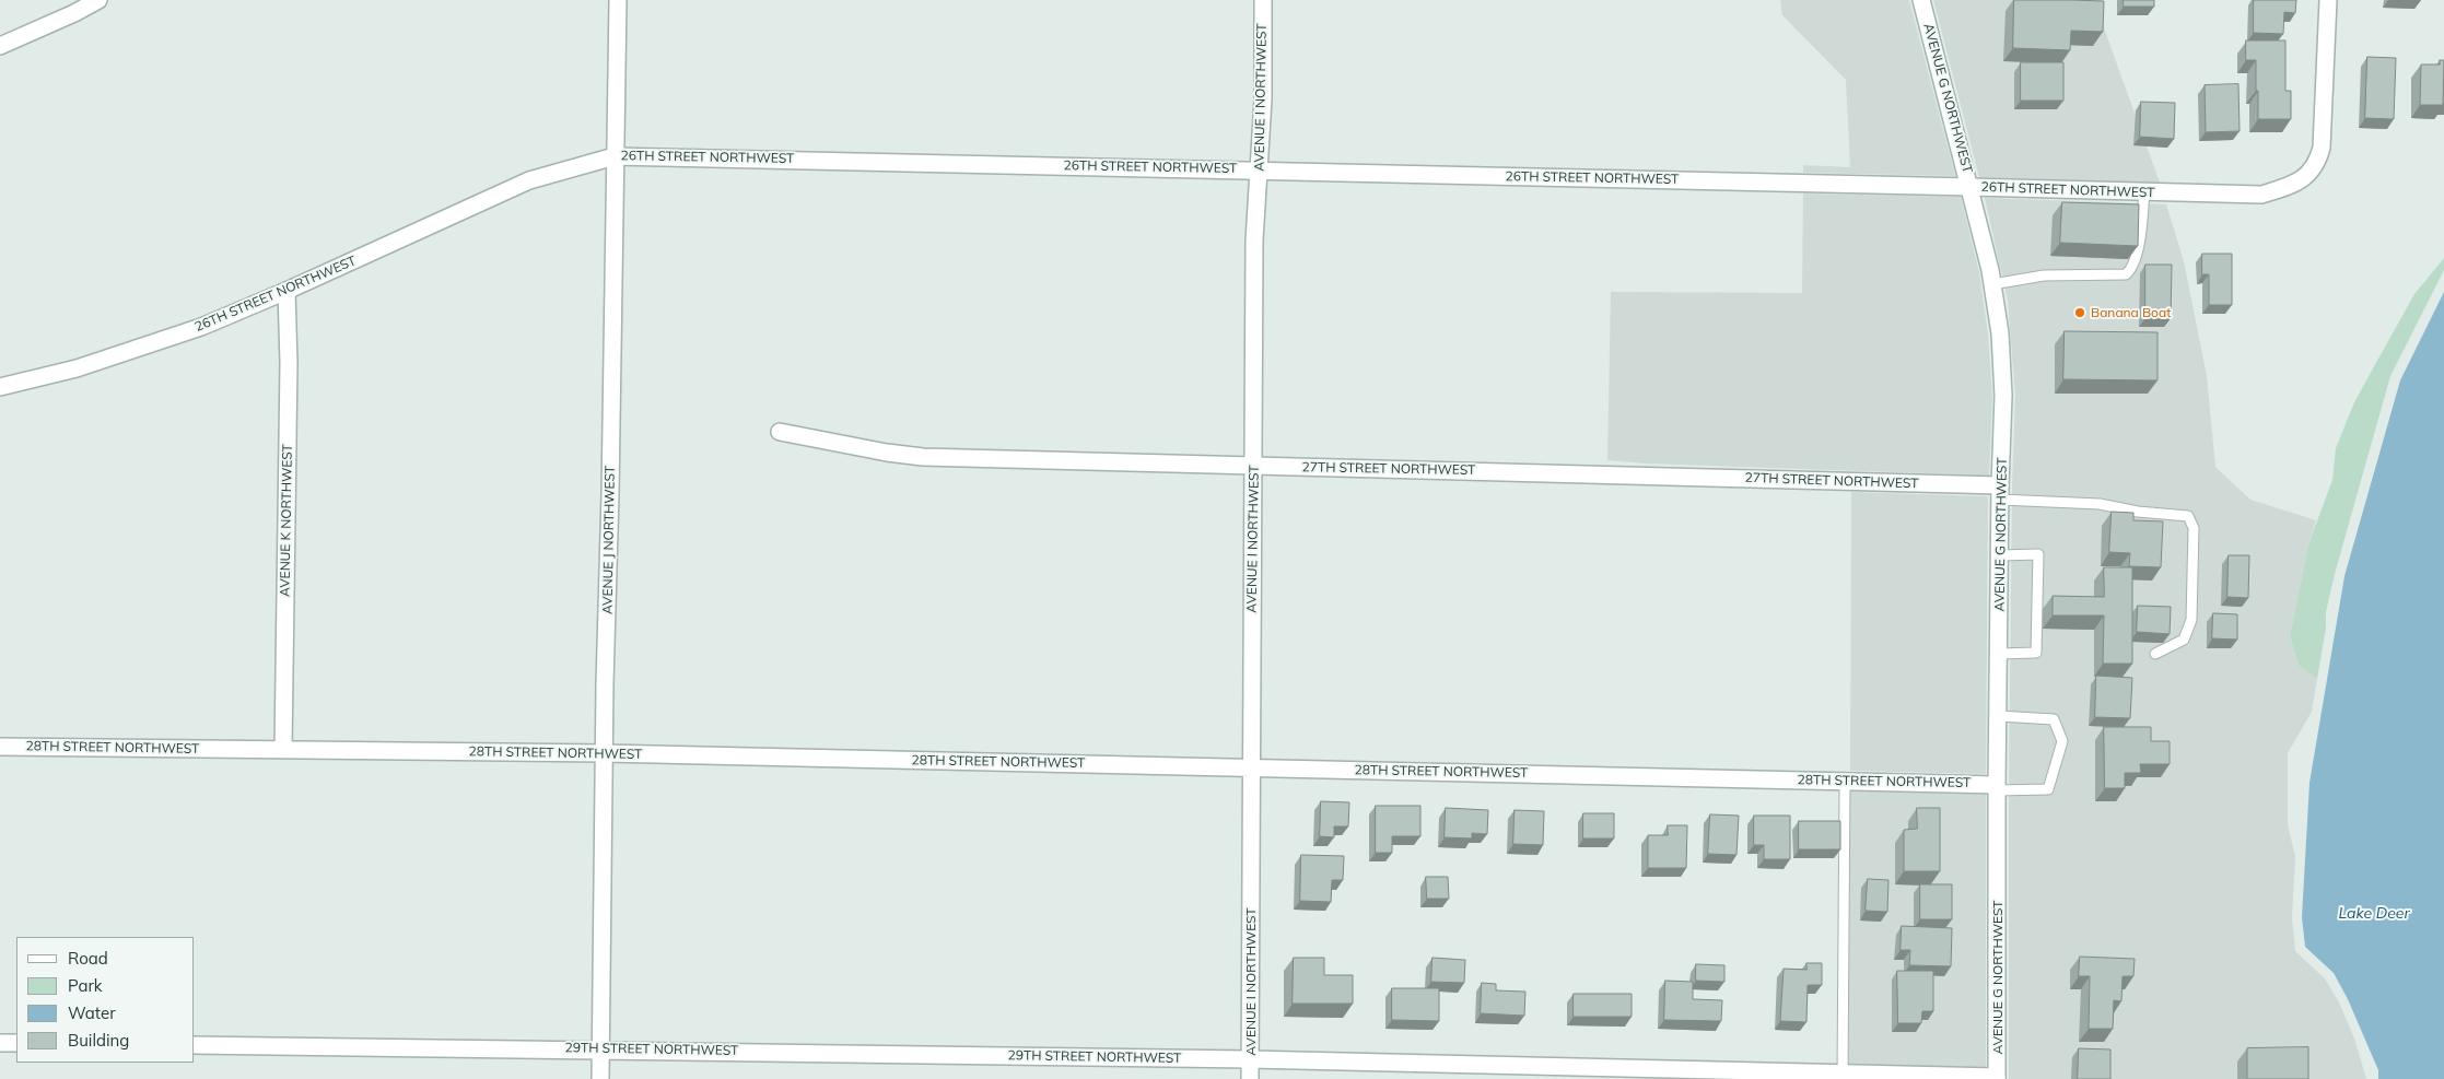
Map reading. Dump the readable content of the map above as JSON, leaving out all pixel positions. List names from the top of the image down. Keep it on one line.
{"streets":{"street":["AVENUE I NORTHWEST","AVENUE G NORTHWEST","26TH STREET NORTHWEST","27TH STREET NORTHWEST","AVENUE K NORTHWEST","AVENUE J NORTHWEST","28TH STREET NORTHWEST","29TH STREET NORTHWEST"]},"crossings":[["AVENUE I NORTHWEST","26TH STREET NORTHWEST"],["AVENUE I NORTHWEST","27TH STREET NORTHWEST"],["AVENUE I NORTHWEST","28TH STREET NORTHWEST"],["AVENUE I NORTHWEST","29TH STREET NORTHWEST"],["AVENUE G NORTHWEST","26TH STREET NORTHWEST"],["AVENUE G NORTHWEST","27TH STREET NORTHWEST"],["AVENUE G NORTHWEST","28TH STREET NORTHWEST"],["AVENUE G NORTHWEST","29TH STREET NORTHWEST"],["26TH STREET NORTHWEST","AVENUE K NORTHWEST"],["26TH STREET NORTHWEST","AVENUE J NORTHWEST"],["AVENUE K NORTHWEST","28TH STREET NORTHWEST"],["AVENUE J NORTHWEST","28TH STREET NORTHWEST"],["AVENUE J NORTHWEST","29TH STREET NORTHWEST"]],"water":["Lake Deer"],"places":["Banana Boat"],"legend":["Road","Park","Water","Building"]}
